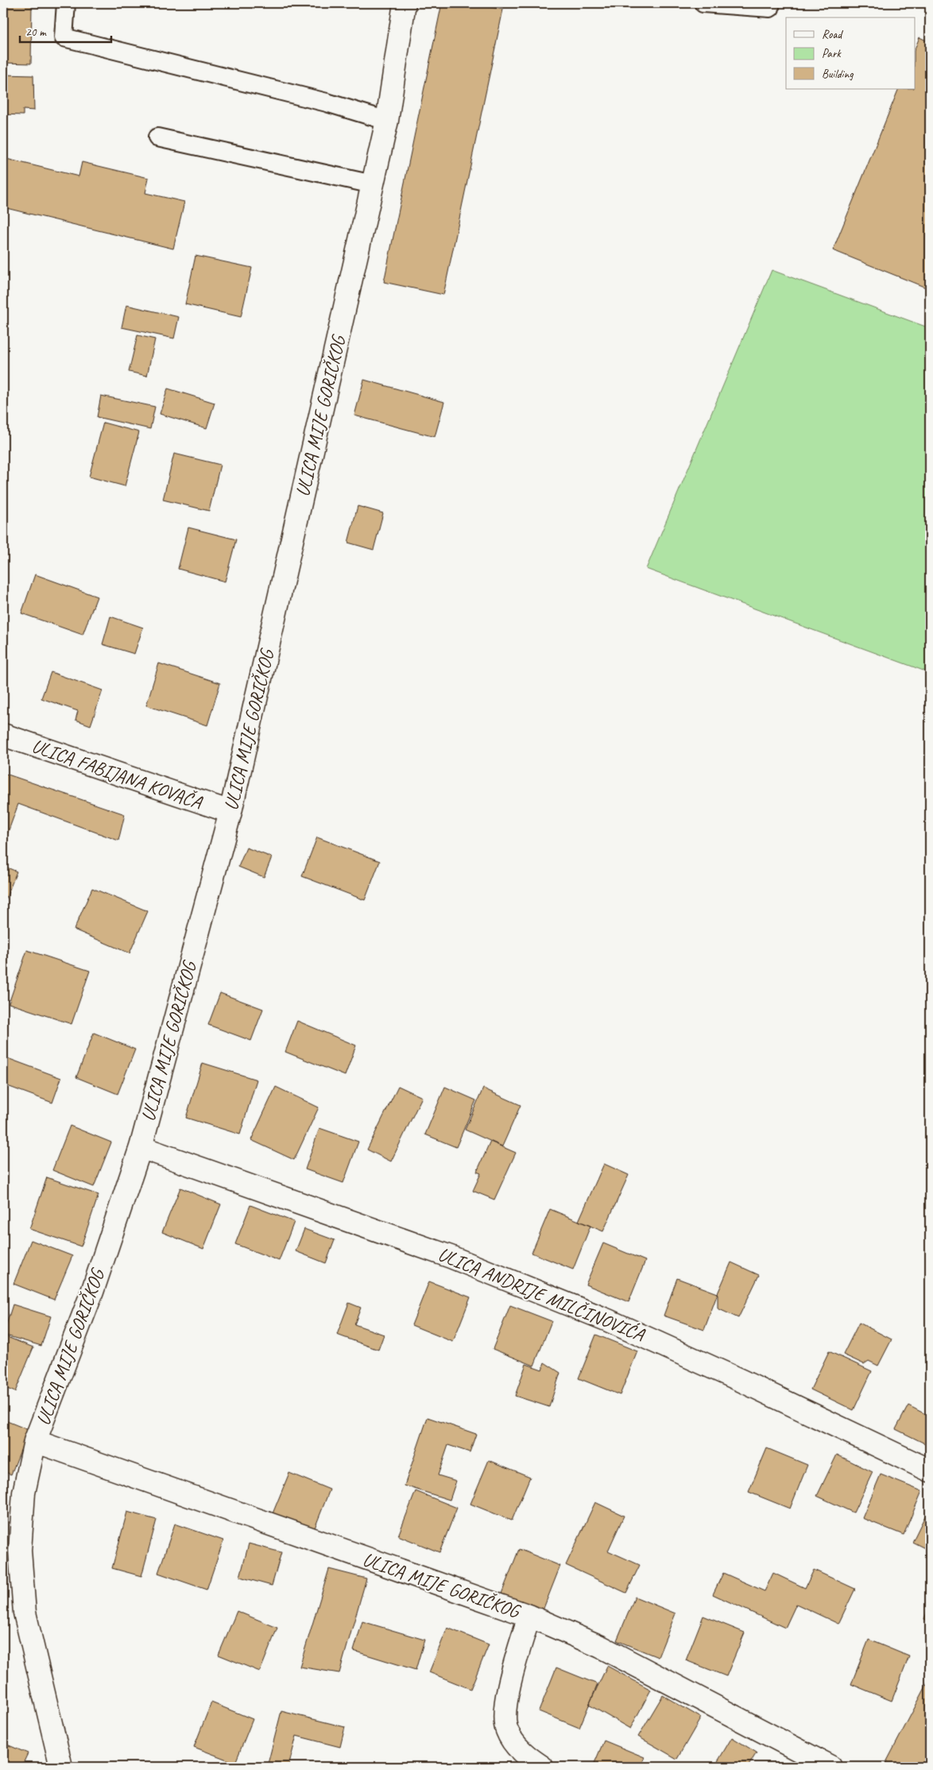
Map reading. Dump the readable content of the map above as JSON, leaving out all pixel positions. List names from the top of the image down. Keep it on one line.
{"streets":{"street":["ULICA MIJE GORIČKOG","ULICA FABIJANA KOVAČA","ULICA ANDRIJE MILČINOVIĆA"]},"crossings":[["ULICA MIJE GORIČKOG","ULICA FABIJANA KOVAČA"],["ULICA MIJE GORIČKOG","ULICA ANDRIJE MILČINOVIĆA"]],"legend":["Road","Park","Building"],"scale_bar":"20 m"}
